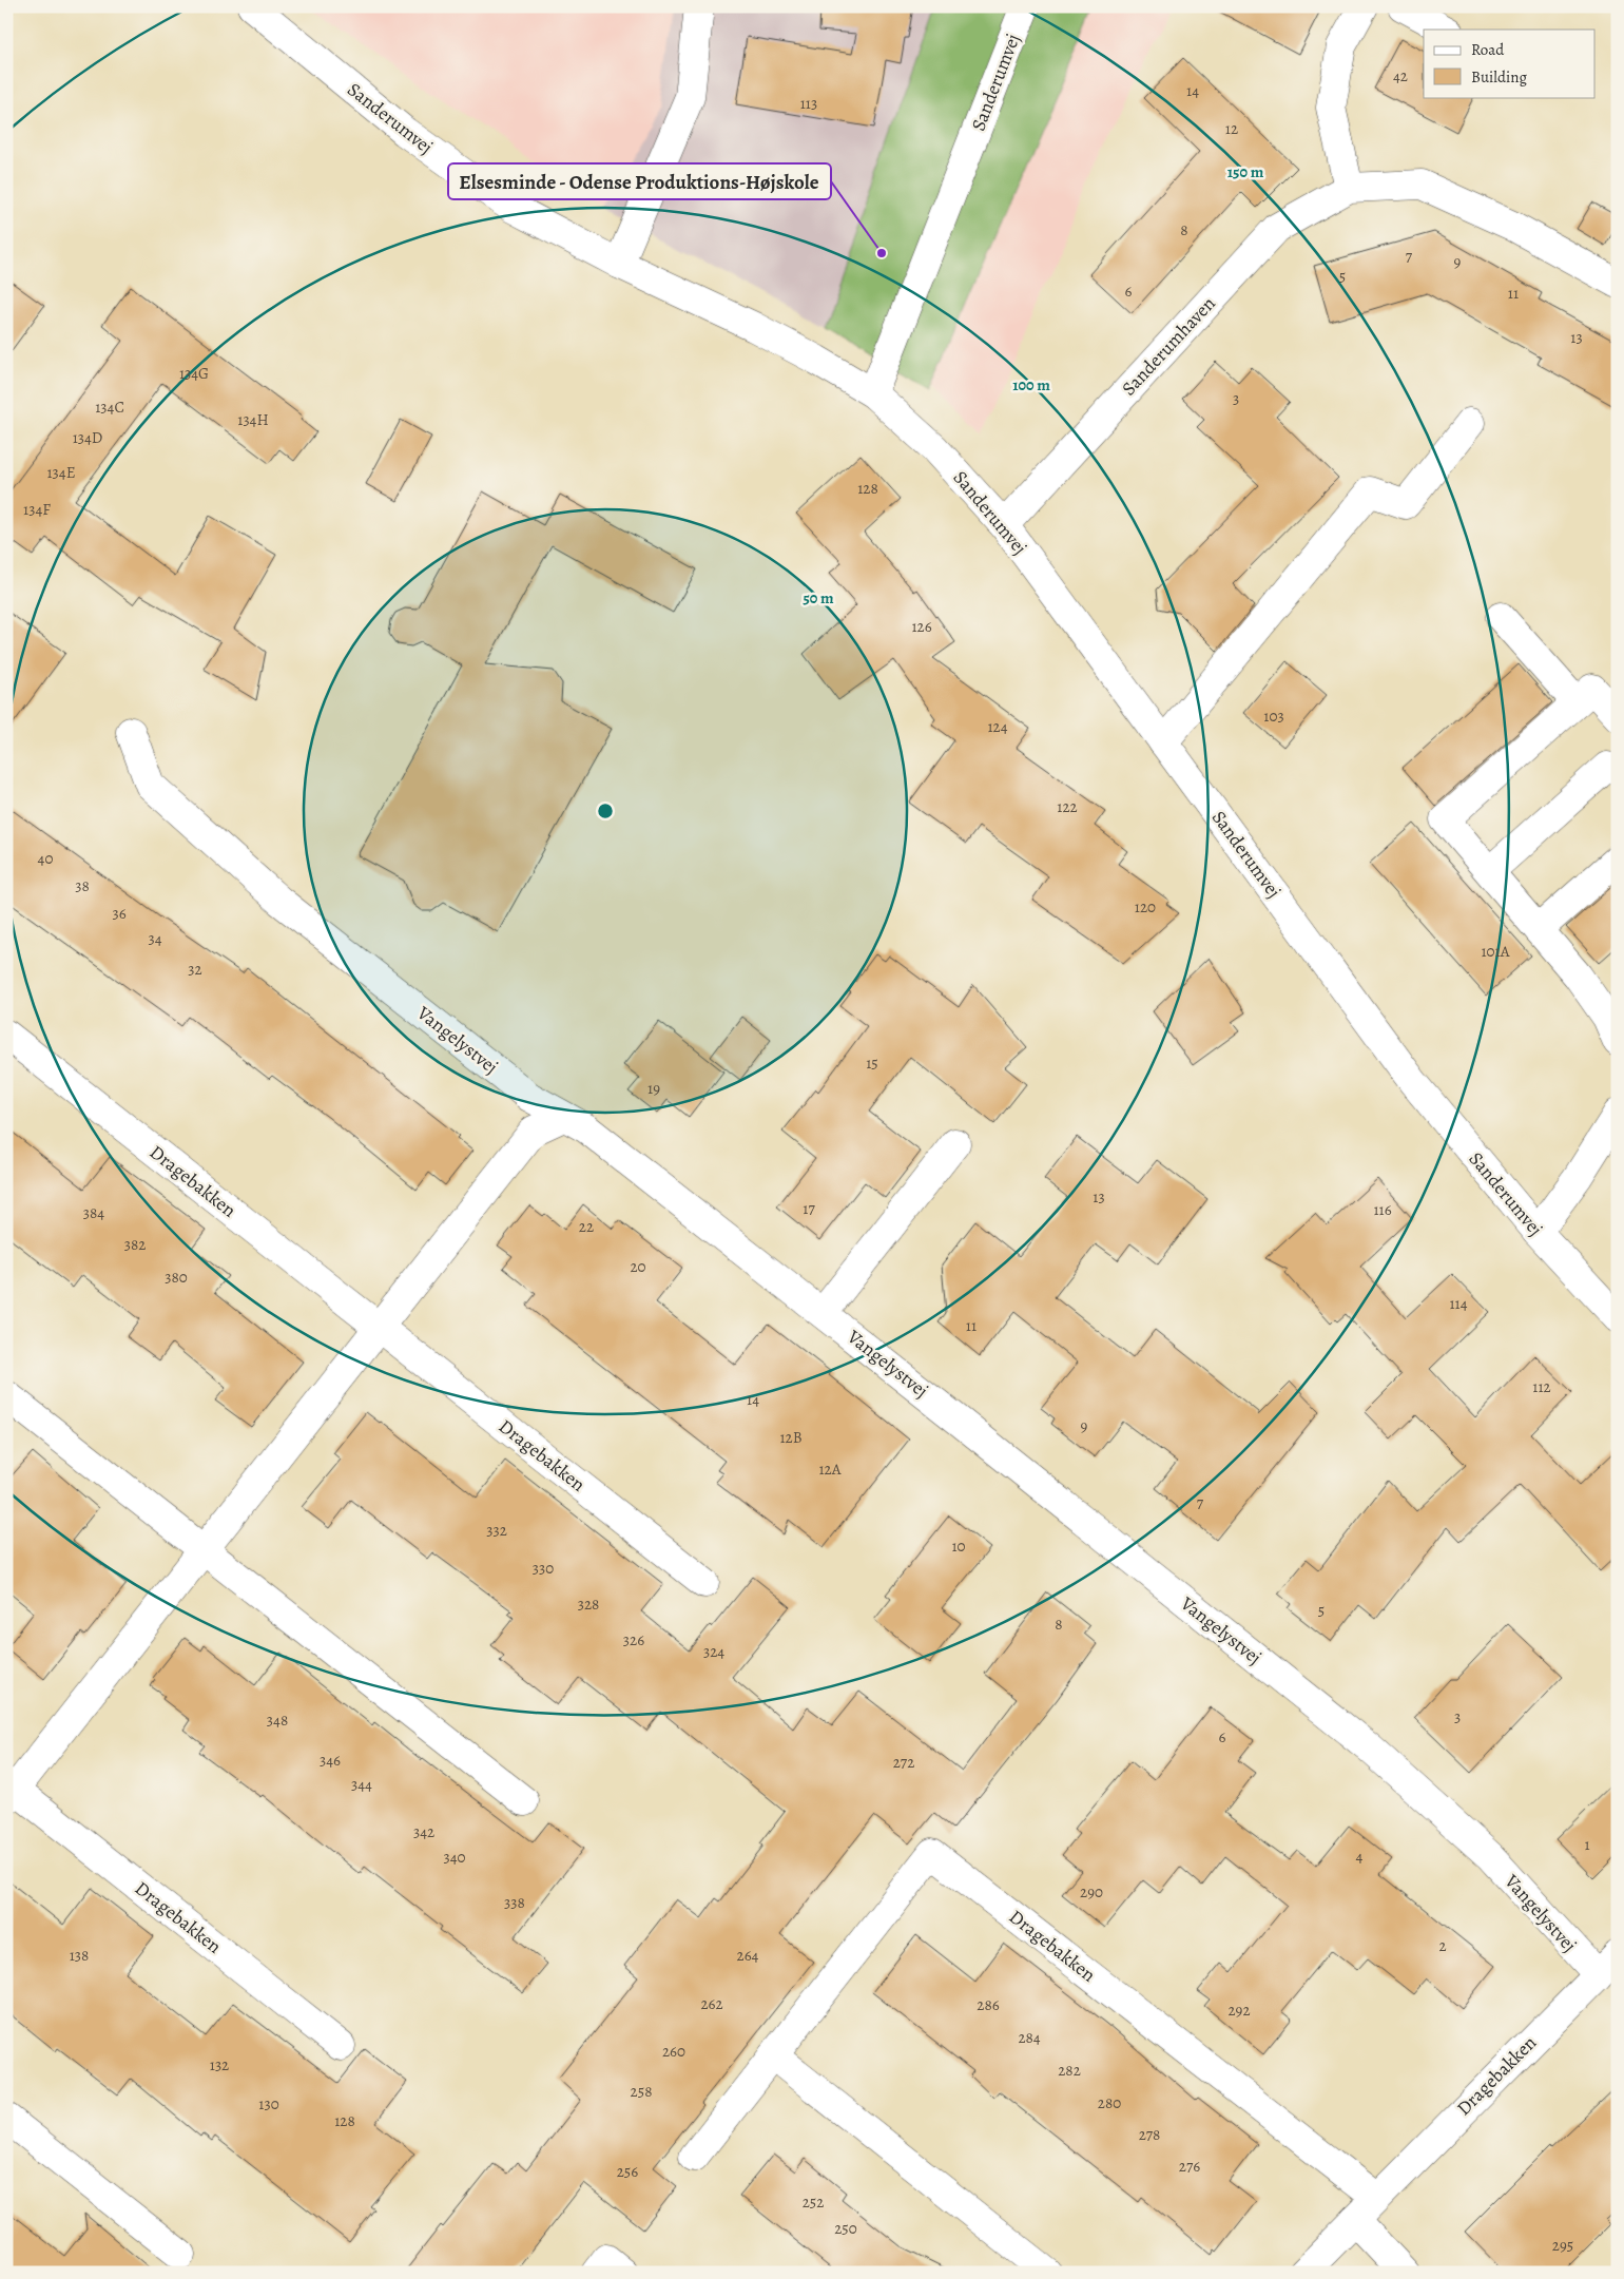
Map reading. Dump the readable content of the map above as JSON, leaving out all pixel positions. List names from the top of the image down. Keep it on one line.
{"streets":{"street":["Sanderumvej","Sanderumhaven","Vangelystvej","Dragebakken"]},"crossings":[["Sanderumvej","Sanderumhaven"],["Vangelystvej","Dragebakken"]],"places":["Elsesminde - Odense Produktions-Højskole"],"house_numbers":["42","14","113","12","8","7","9","5","6","11","13","134G","3","134C","134H","134D","134E","128","134F","126","103","124","122","40","38","120","36","34","101A","32","15","19","13","17","116","384","22","382","20","380","114","11","112","14","9","12B","12A","7","332","10","330","328","5","8","326","324","3","348","6","346","272","344","342","1","4","340","290","338","2","138","264","262","286","292","284","260","132","282","258","280","130","128","278","276","256","252","250","295"],"legend":["Road","Building"],"rings":["150 m","100 m","50 m"]}
